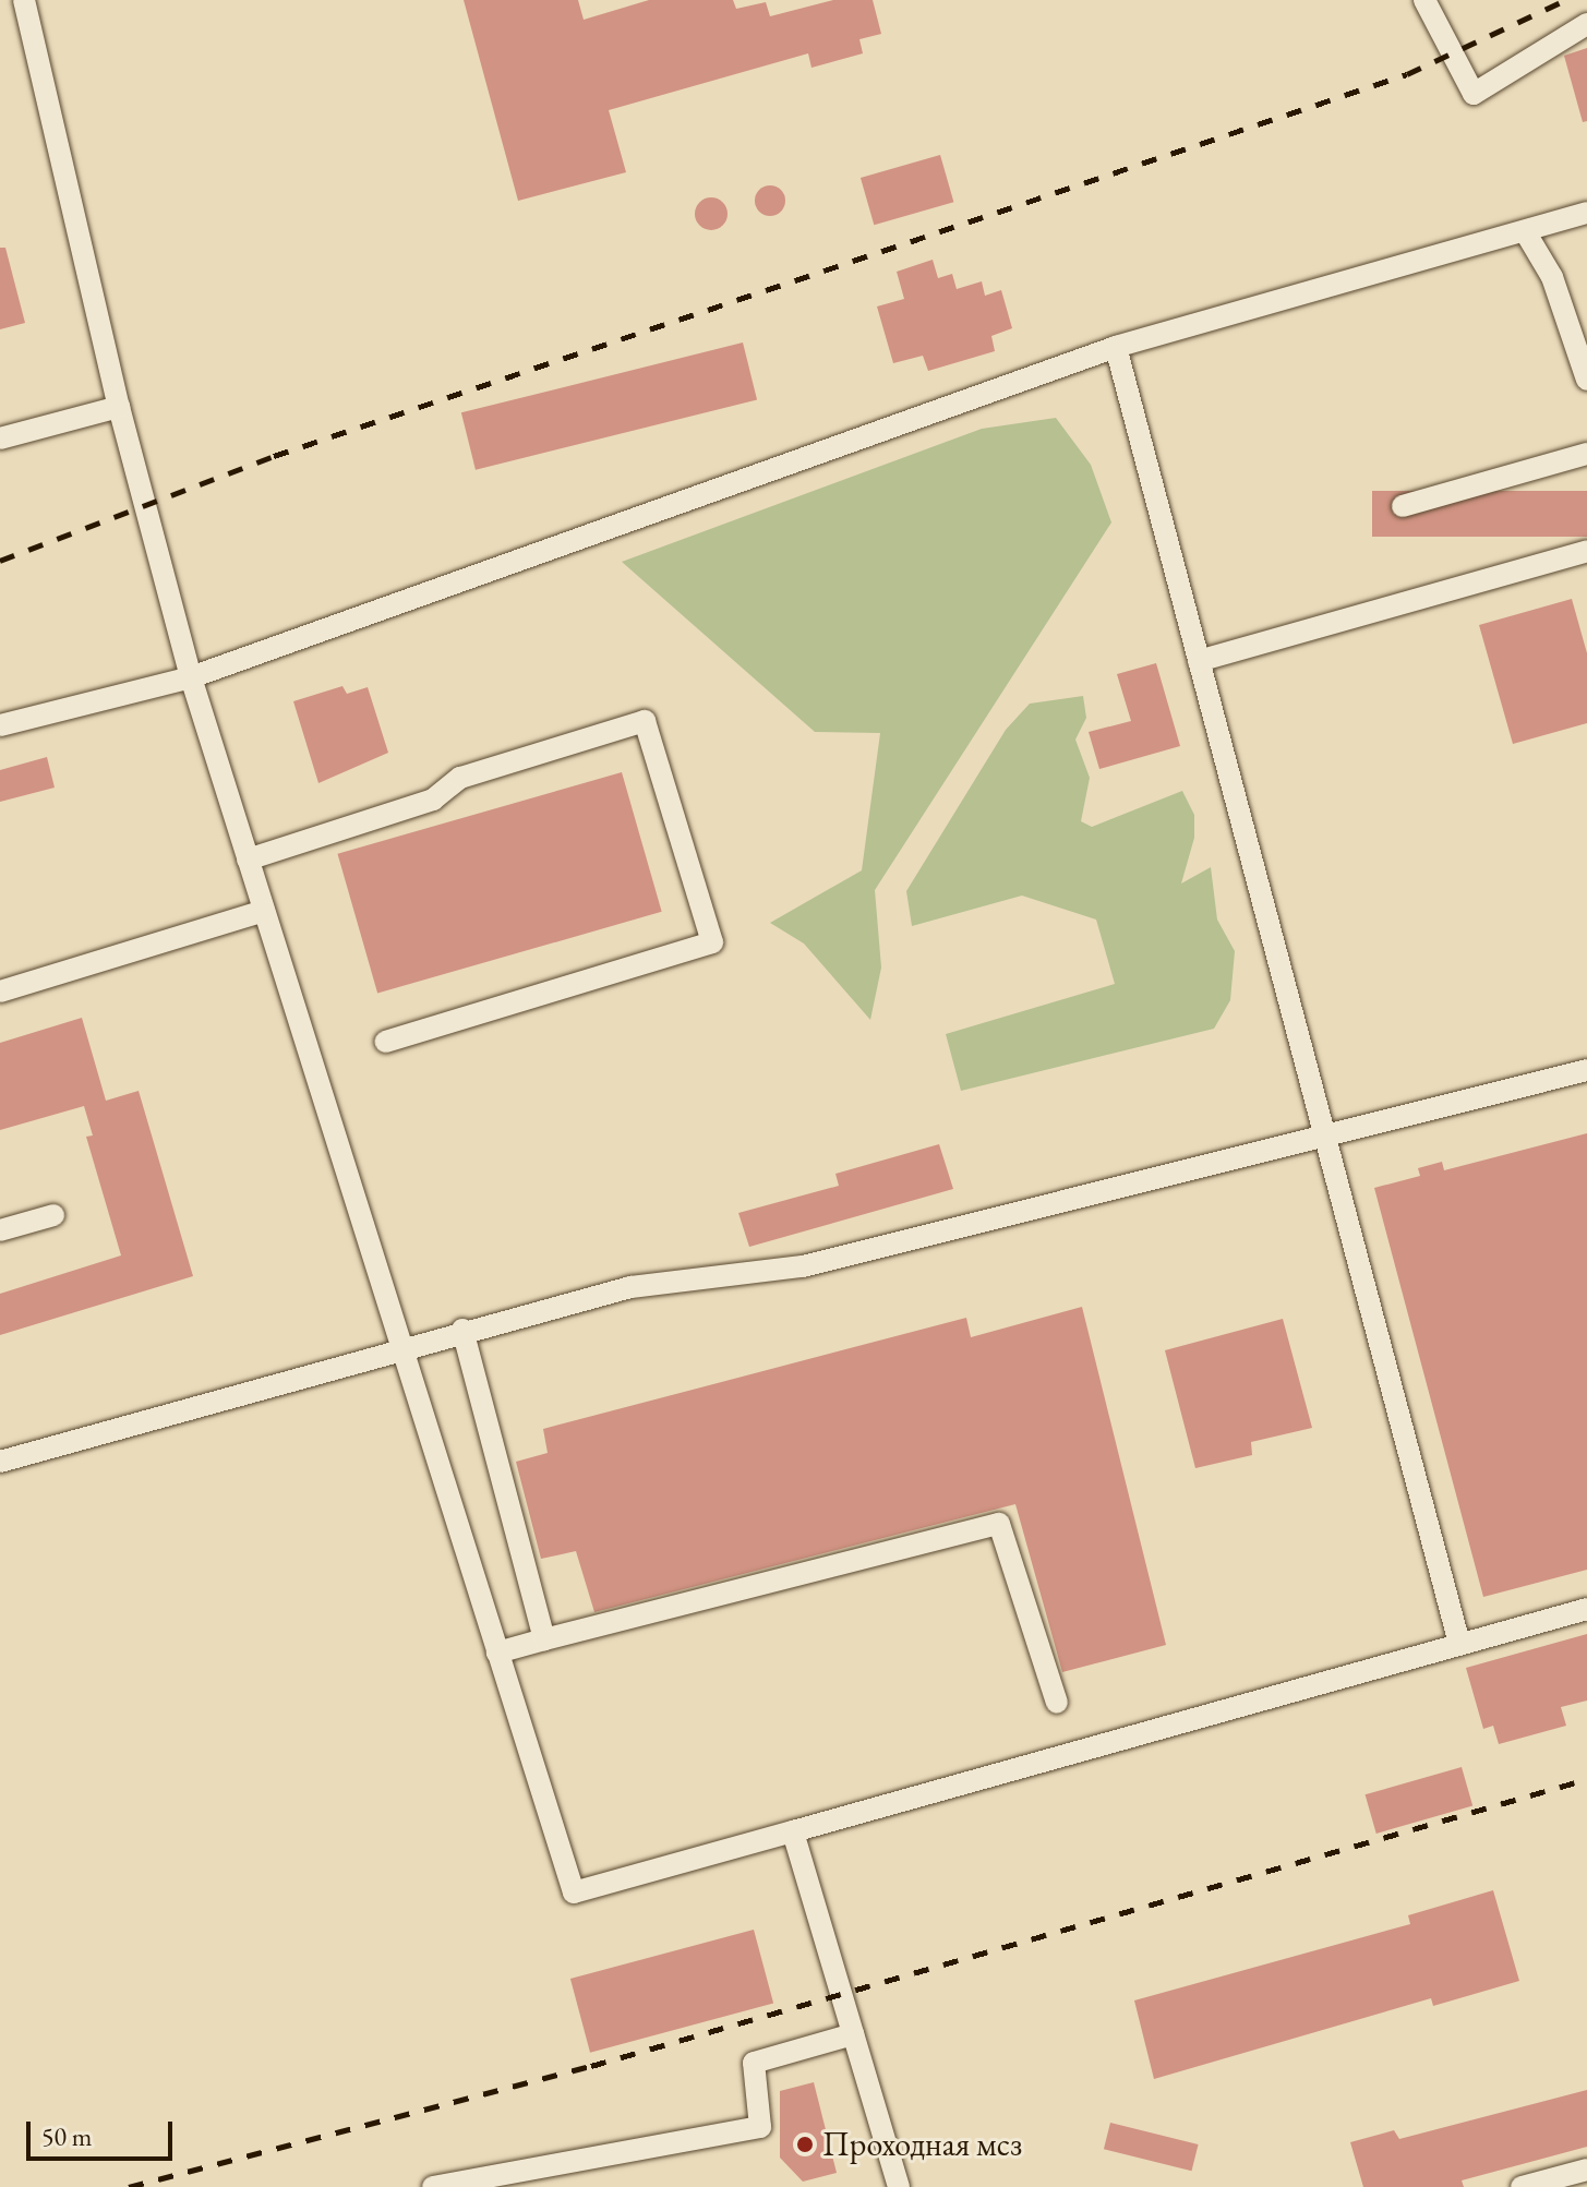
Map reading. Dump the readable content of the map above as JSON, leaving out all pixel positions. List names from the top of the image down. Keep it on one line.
{"places":["Проходная мсз"],"scale_bar":"50 m"}
